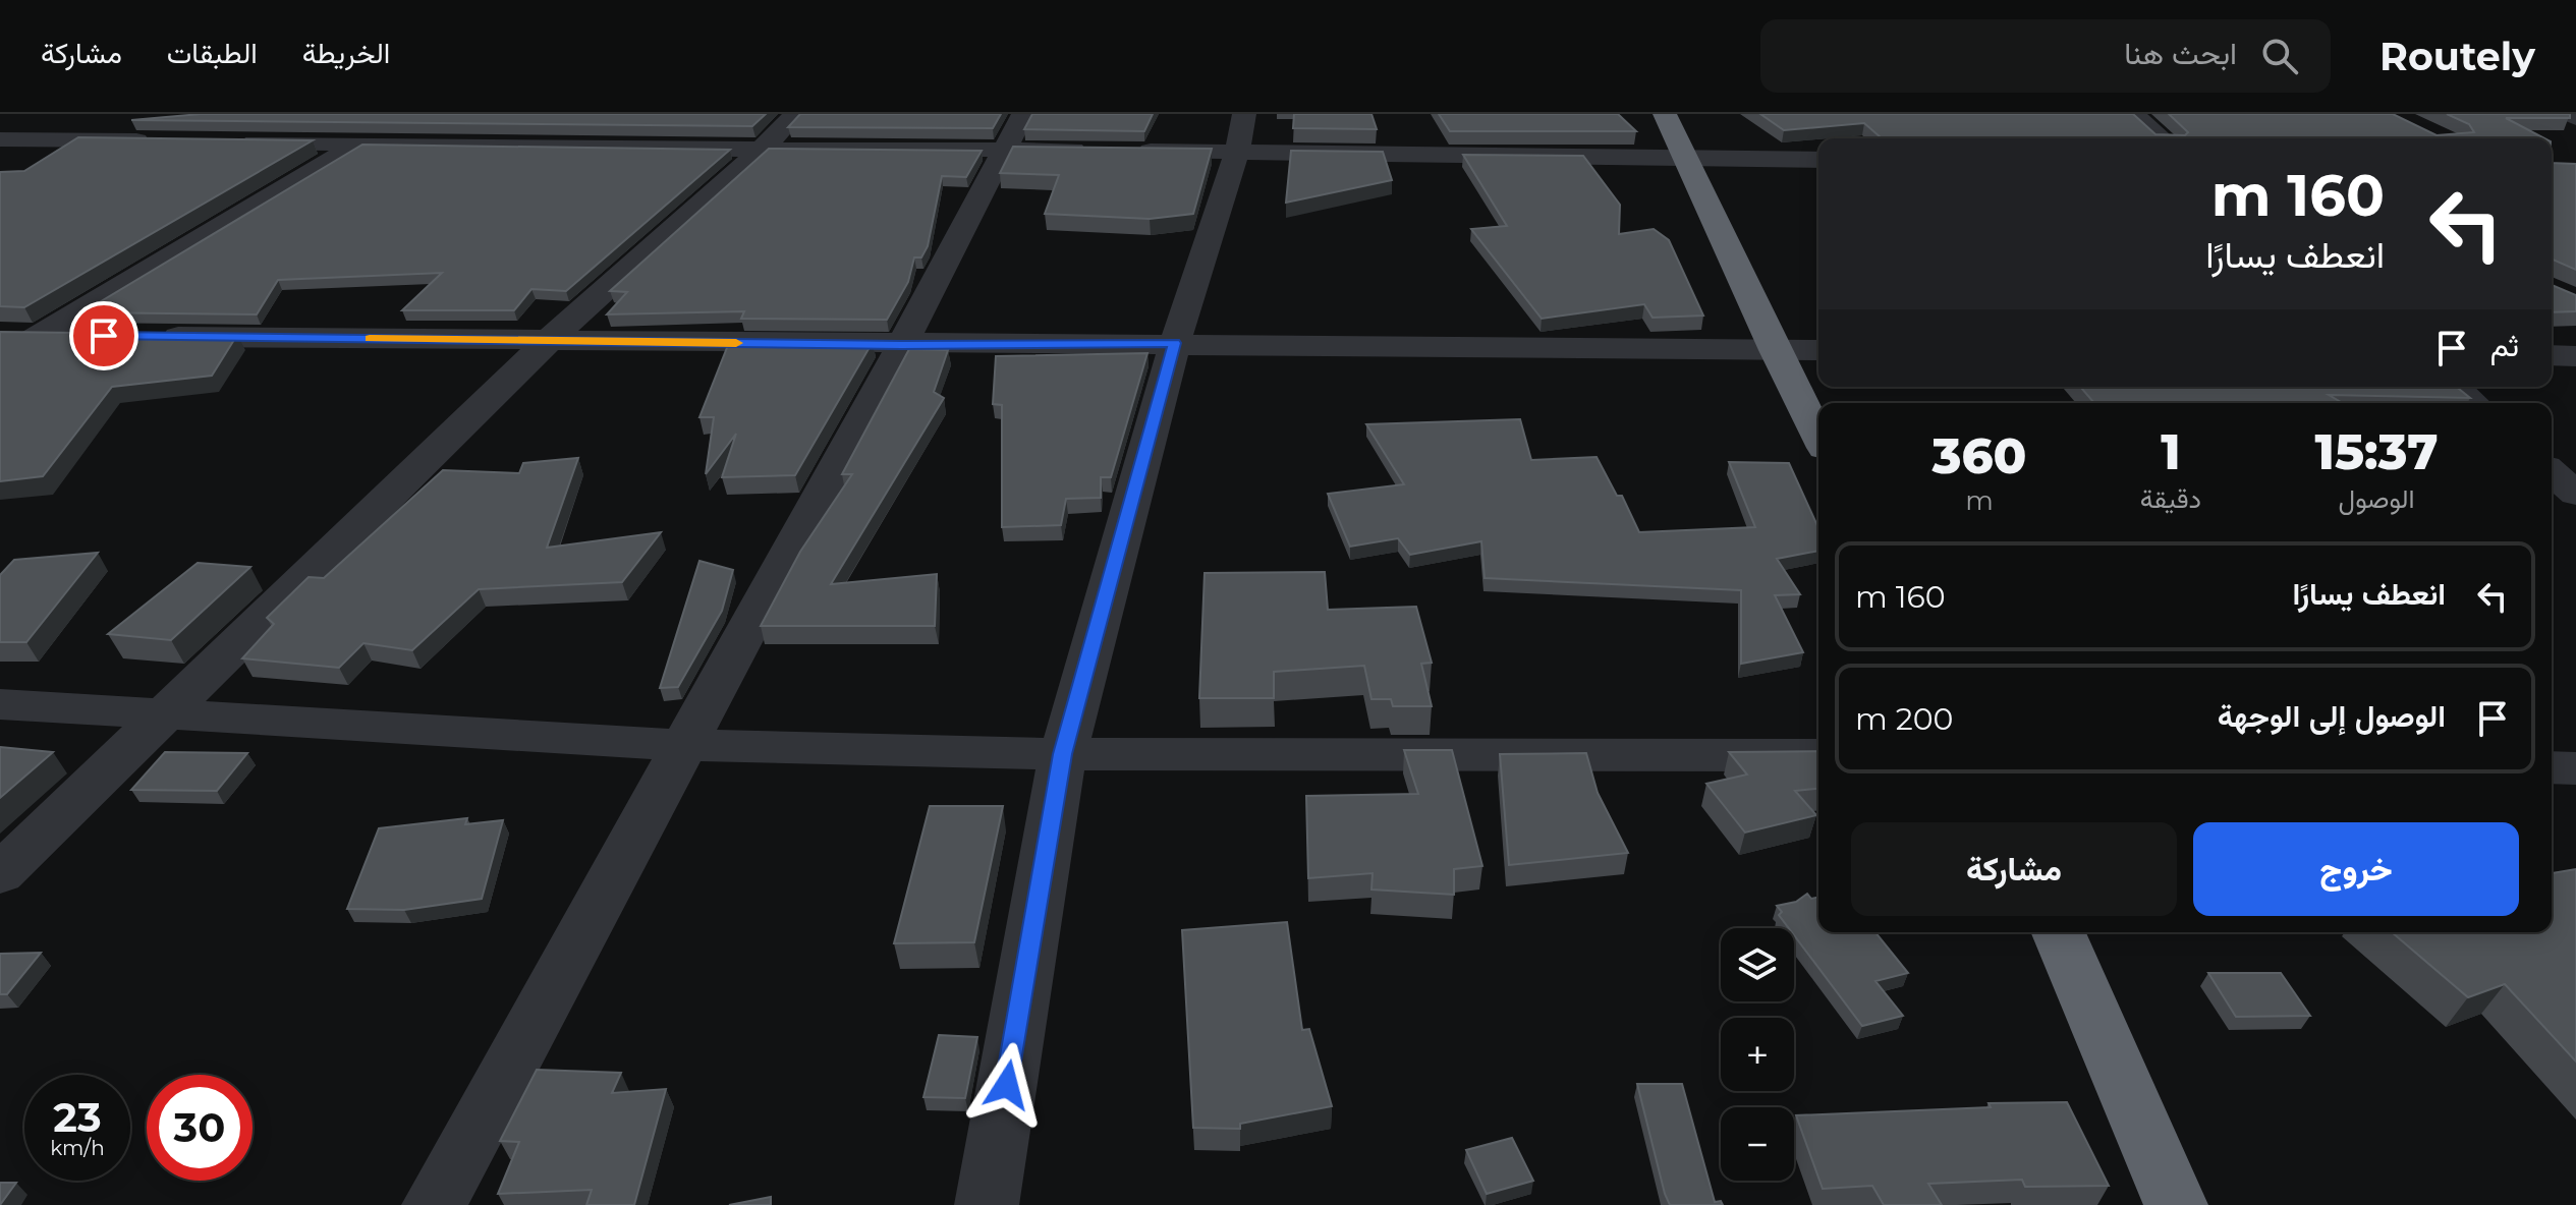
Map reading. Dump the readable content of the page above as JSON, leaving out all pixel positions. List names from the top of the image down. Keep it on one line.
{"page":{"header":"Routely","search":"ابحث هنا","nav":["الخريطة","الطبقات","مشاركة"],"turn":["160 m","انعطف يسارًا"],"then":"ثم","eta":["15:37","الوصول","1","دقيقة","360","m"],"list":[{"name":"انعطف يسارًا","value":"160 m"},{"name":"الوصول إلى الوجهة","value":"200 m"}],"buttons":["خروج","مشاركة"],"map_buttons":["+","−"],"speed":"23 km/h","limit":"30"}}
